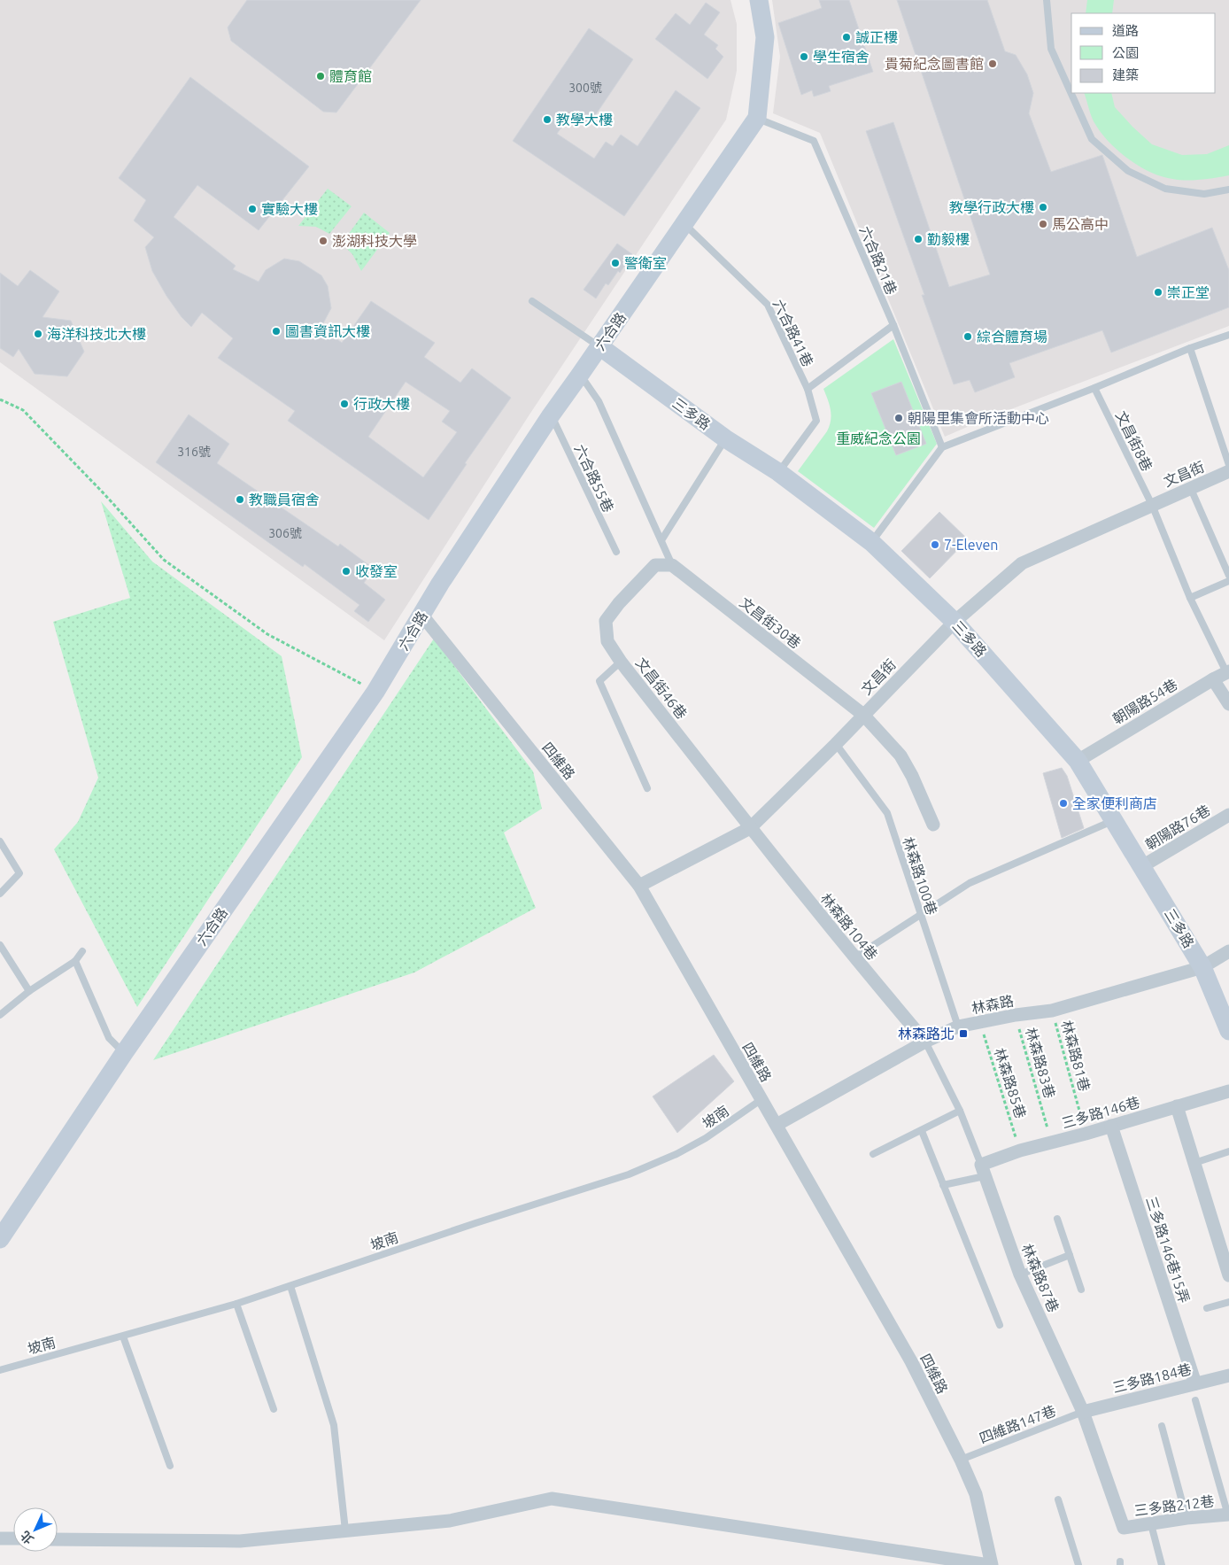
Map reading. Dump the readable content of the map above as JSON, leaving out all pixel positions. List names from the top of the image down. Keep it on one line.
{"streets":{"street":["六合路","三多路","文昌街","文昌街30巷","文昌街46巷","朝陽路54巷","四維路","朝陽路76巷","林森路104巷","林森路","三多路146巷","三多路146巷15弄","林森路87巷","三多路184巷","三多路212巷"],"lane":["六合路21巷","六合路41巷","文昌街8巷","六合路55巷","林森路100巷","坡南","四維路147巷"],"path":["林森路81巷","林森路83巷","林森路85巷"]},"crossings":[["六合路21巷","六合路"],["六合路","六合路41巷"],["六合路","三多路"],["六合路","六合路55巷"],["六合路","四維路"],["六合路41巷","三多路"],["三多路","文昌街"],["三多路","朝陽路54巷"],["三多路","朝陽路76巷"],["三多路","林森路"],["文昌街8巷","文昌街"],["文昌街","文昌街30巷"],["文昌街","文昌街46巷"],["文昌街","四維路"],["文昌街","林森路100巷"],["文昌街","林森路104巷"],["文昌街30巷","文昌街46巷"],["文昌街46巷","林森路104巷"],["四維路","林森路"],["四維路","坡南"],["四維路","四維路147巷"],["林森路100巷","林森路"],["林森路104巷","林森路"],["林森路104巷","林森路87巷"],["林森路","林森路81巷"],["林森路","林森路83巷"],["林森路","林森路85巷"],["林森路","林森路87巷"],["林森路81巷","三多路146巷"],["林森路83巷","三多路146巷"],["林森路85巷","三多路146巷"],["三多路146巷","三多路146巷15弄"],["三多路146巷","林森路87巷"],["三多路146巷15弄","三多路184巷"],["林森路87巷","三多路184巷"],["林森路87巷","四維路147巷"],["林森路87巷","三多路212巷"],["三多路184巷","四維路147巷"]],"parks":["重威紀念公園"],"places":{"other":["誠正樓","學生宿舍","貴菊紀念圖書館","體育館","教學大樓","教學行政大樓","實驗大樓","馬公高中","勤毅樓","澎湖科技大學","警衛室","崇正堂","圖書資訊大樓","海洋科技北大樓","綜合體育場","行政大樓","朝陽里集會所活動中心","教職員宿舍","7-Eleven","收發室","全家便利商店"],"transit":["林森路北"]},"house_numbers":["300號","316號","306號"],"legend":["道路","公園","建築"],"north":"bottom left"}
